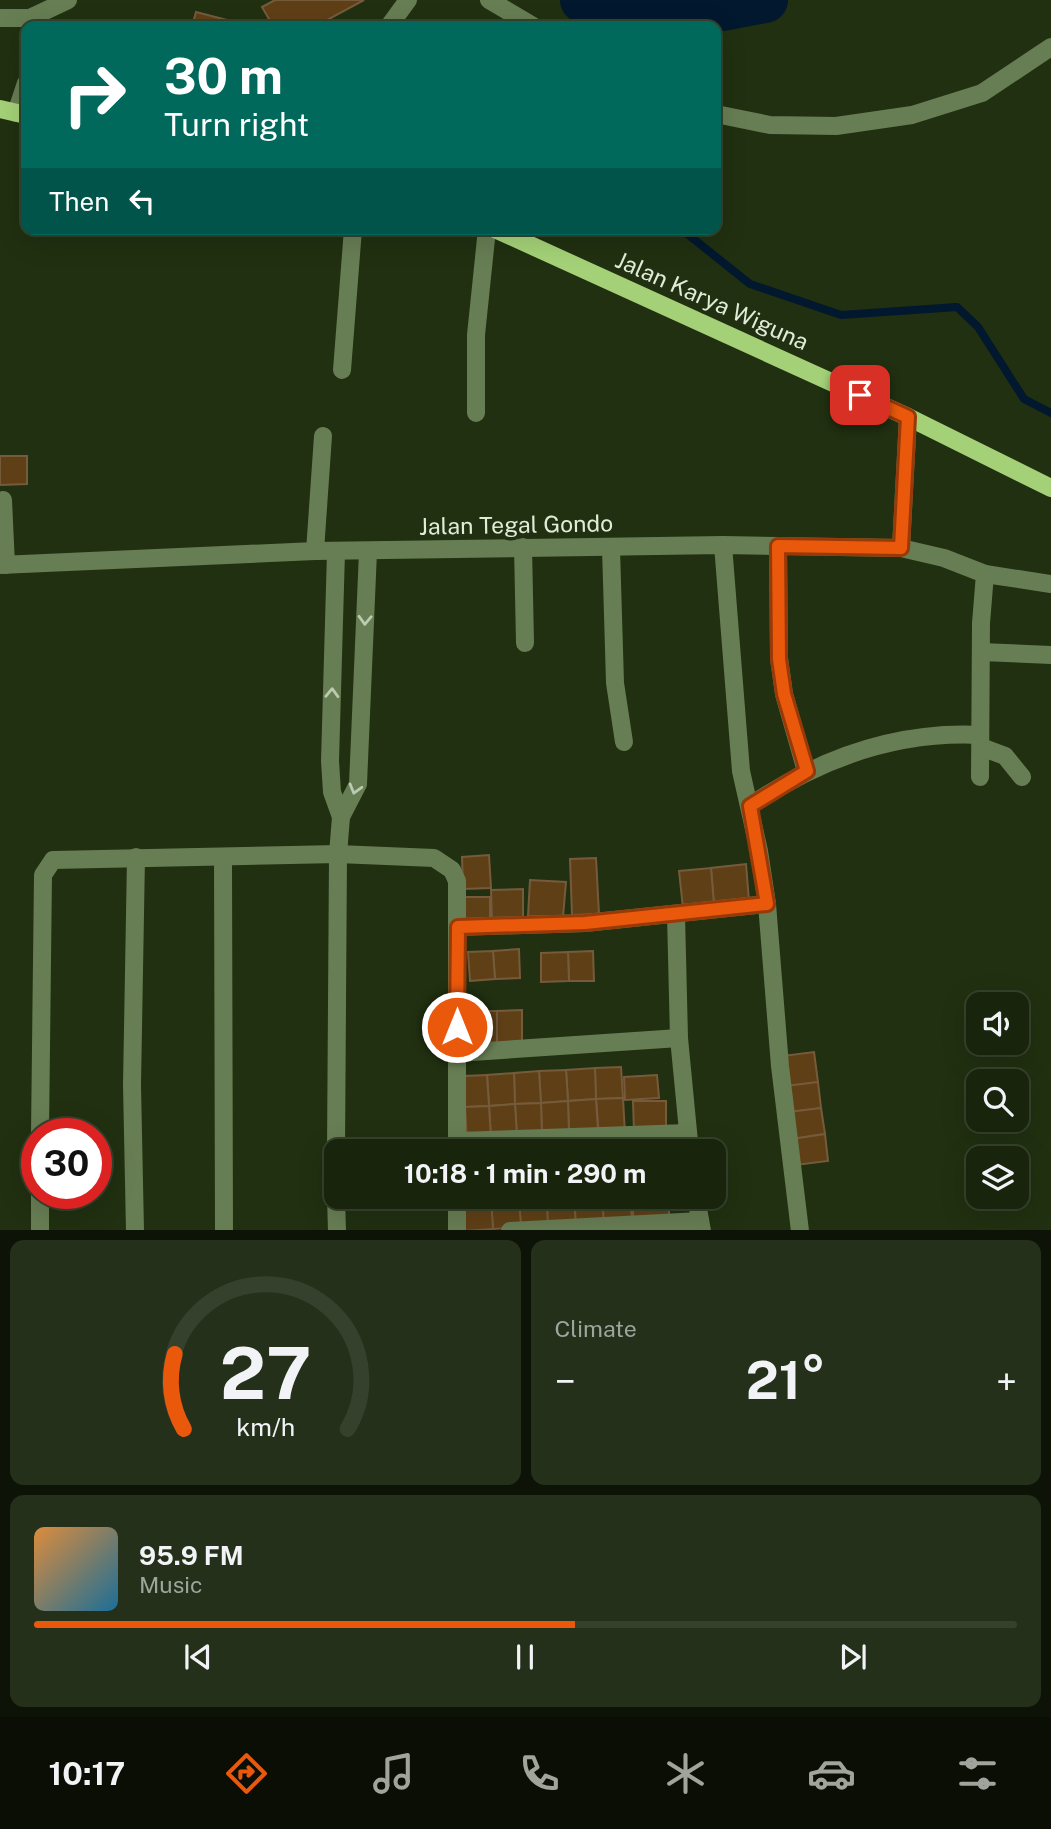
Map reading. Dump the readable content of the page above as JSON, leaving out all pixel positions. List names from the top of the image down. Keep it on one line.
{"streets":{"main road":["Jalan Karya Wiguna"],"street":["Jalan Tegal Gondo"]},"page":{"turn":["30 m","Turn right"],"then":"Then","limit":"30","trip":"10:18 · 1 min · 290 m","tile":"Climate","heat":["−","21°","+"],"song":["95.9 FM","Music"],"tabs":"10:17","gauge":["27","km/h"]}}
